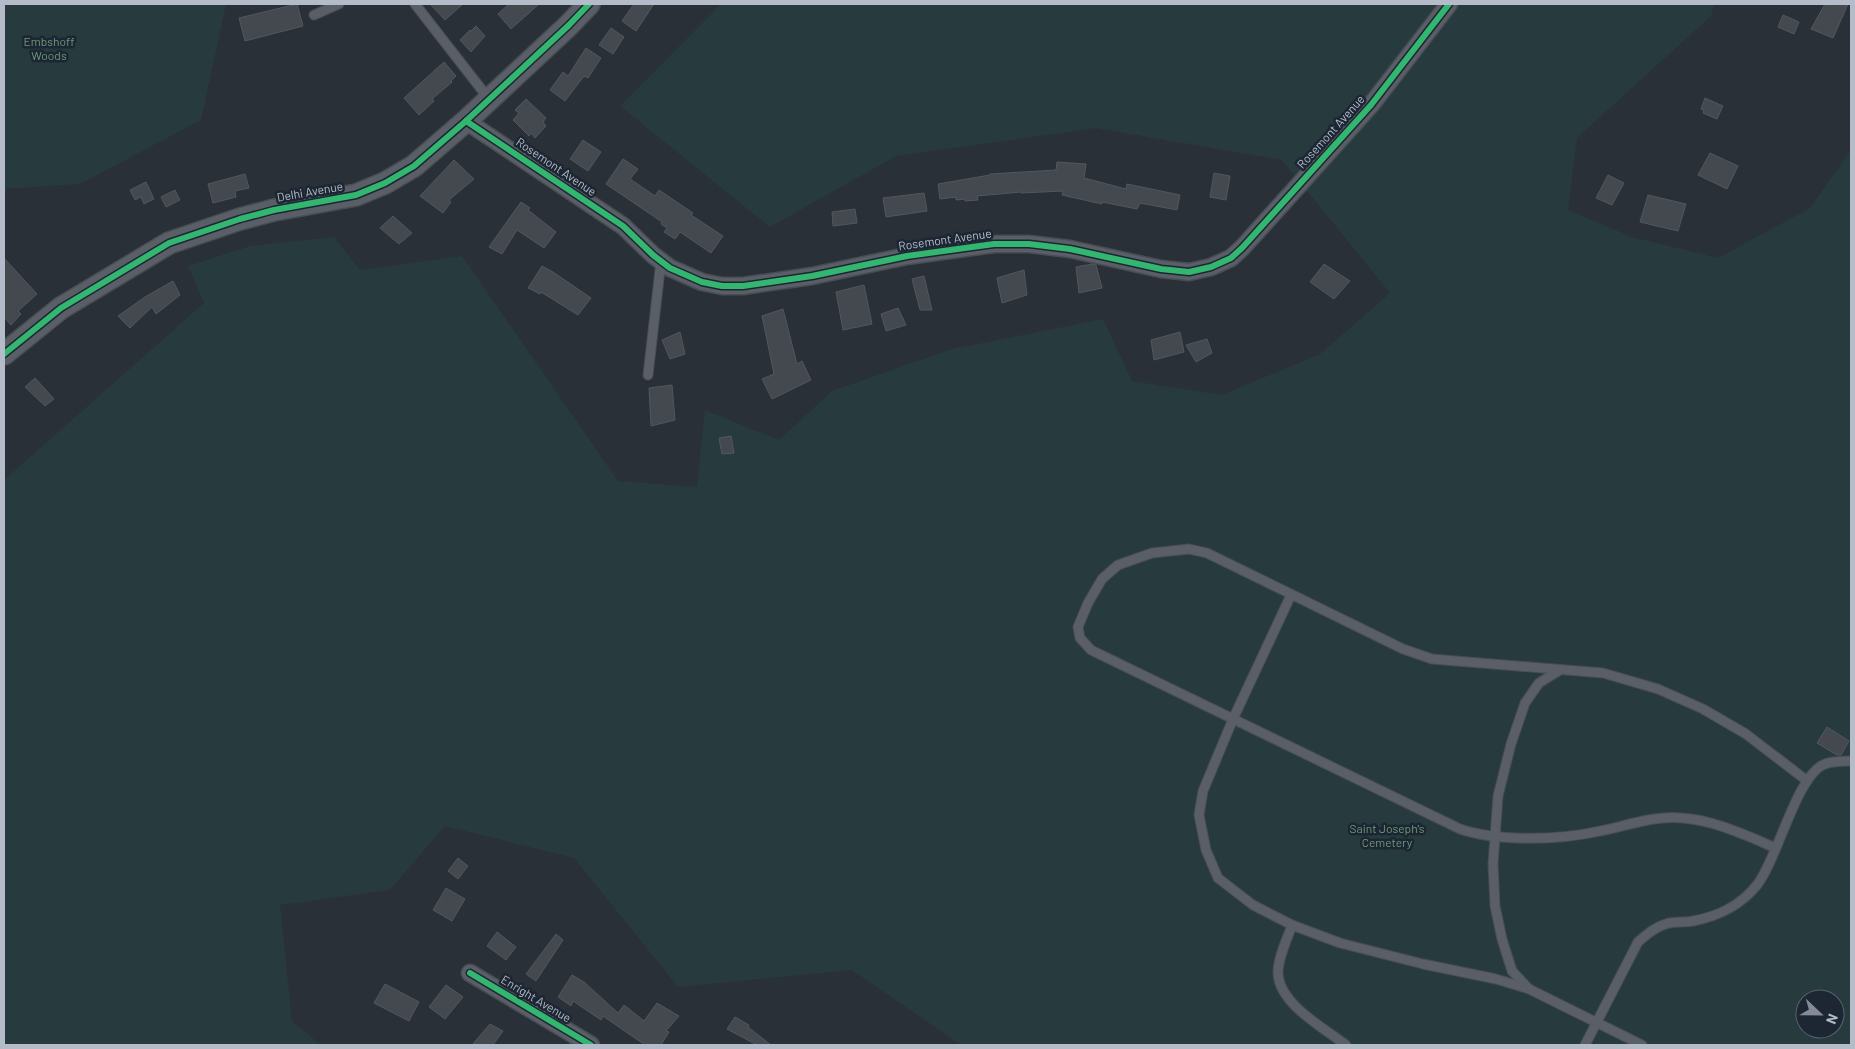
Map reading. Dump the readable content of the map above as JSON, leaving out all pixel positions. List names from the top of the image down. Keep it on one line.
{"streets":{"street":["Rosemont Avenue","Delhi Avenue","Enright Avenue"]},"crossings":[["Rosemont Avenue","Delhi Avenue"]],"parks":["Embshoff Woods","Saint Joseph’s Cemetery"],"north":"right"}
